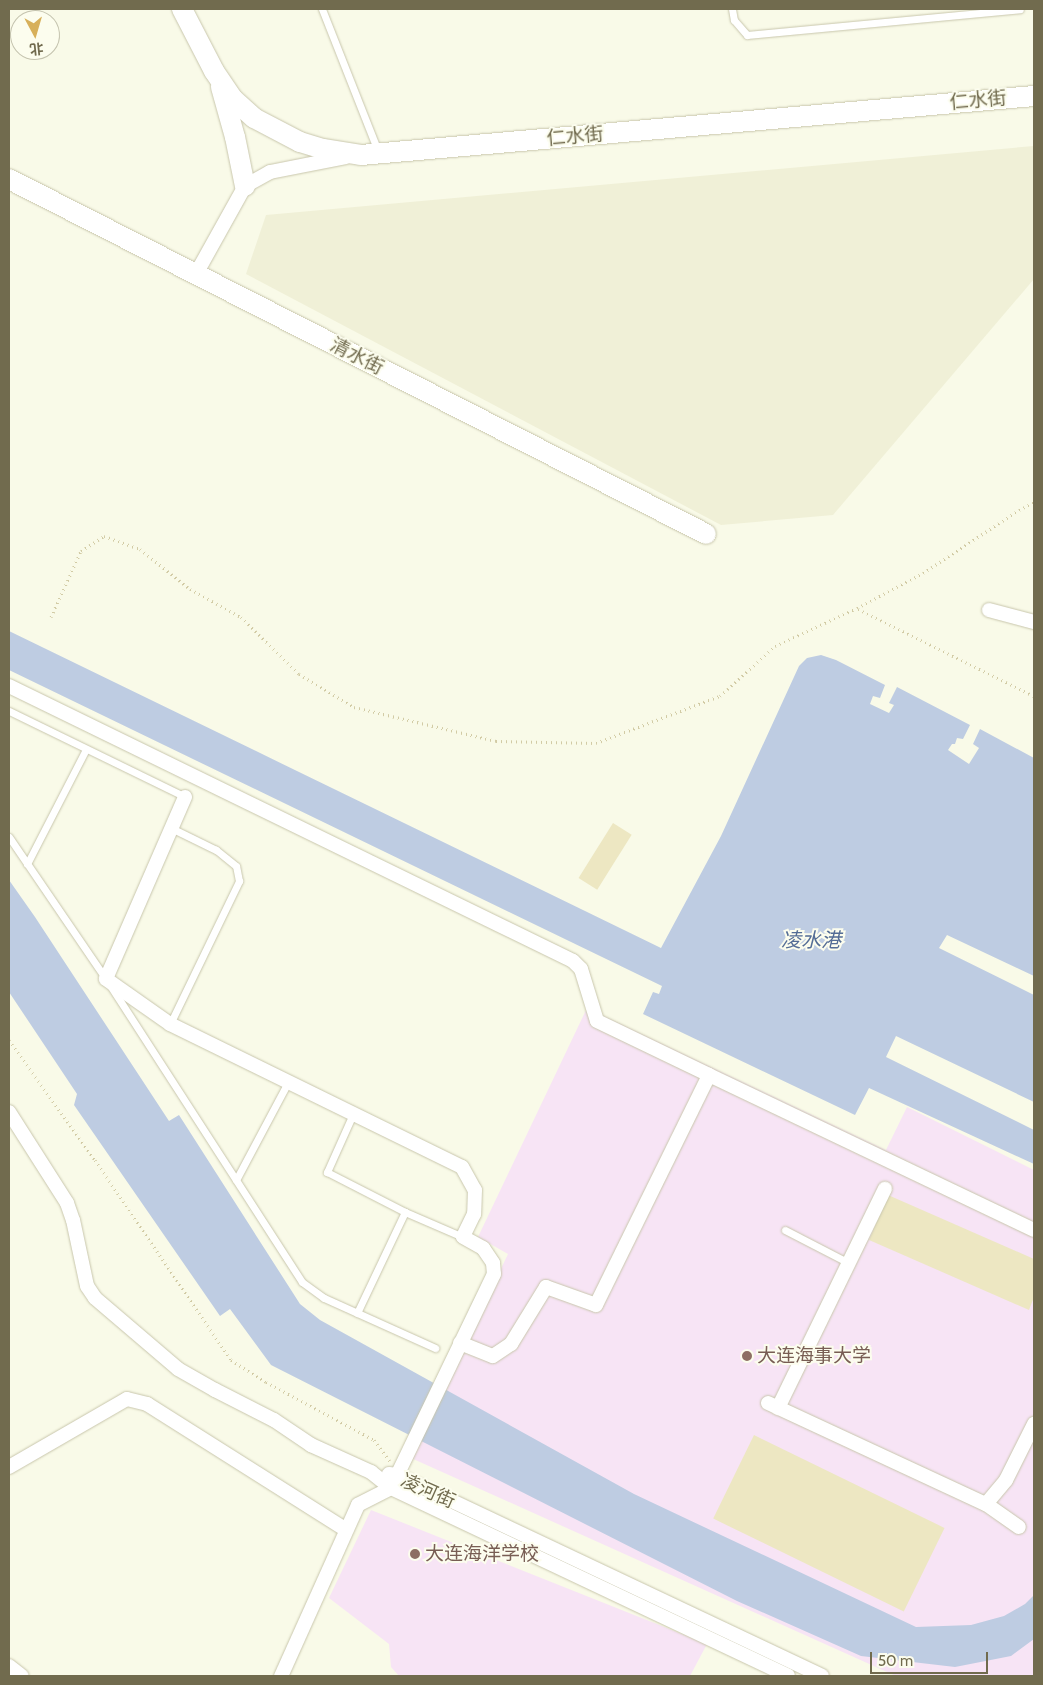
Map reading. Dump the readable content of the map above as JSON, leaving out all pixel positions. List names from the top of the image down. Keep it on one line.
{"streets":{"street":["仁水街","清水街","凌河街"]},"water":["凌水港"],"places":["大连海事大学","大连海洋学校"],"scale_bar":"50 m","north":"bottom"}
